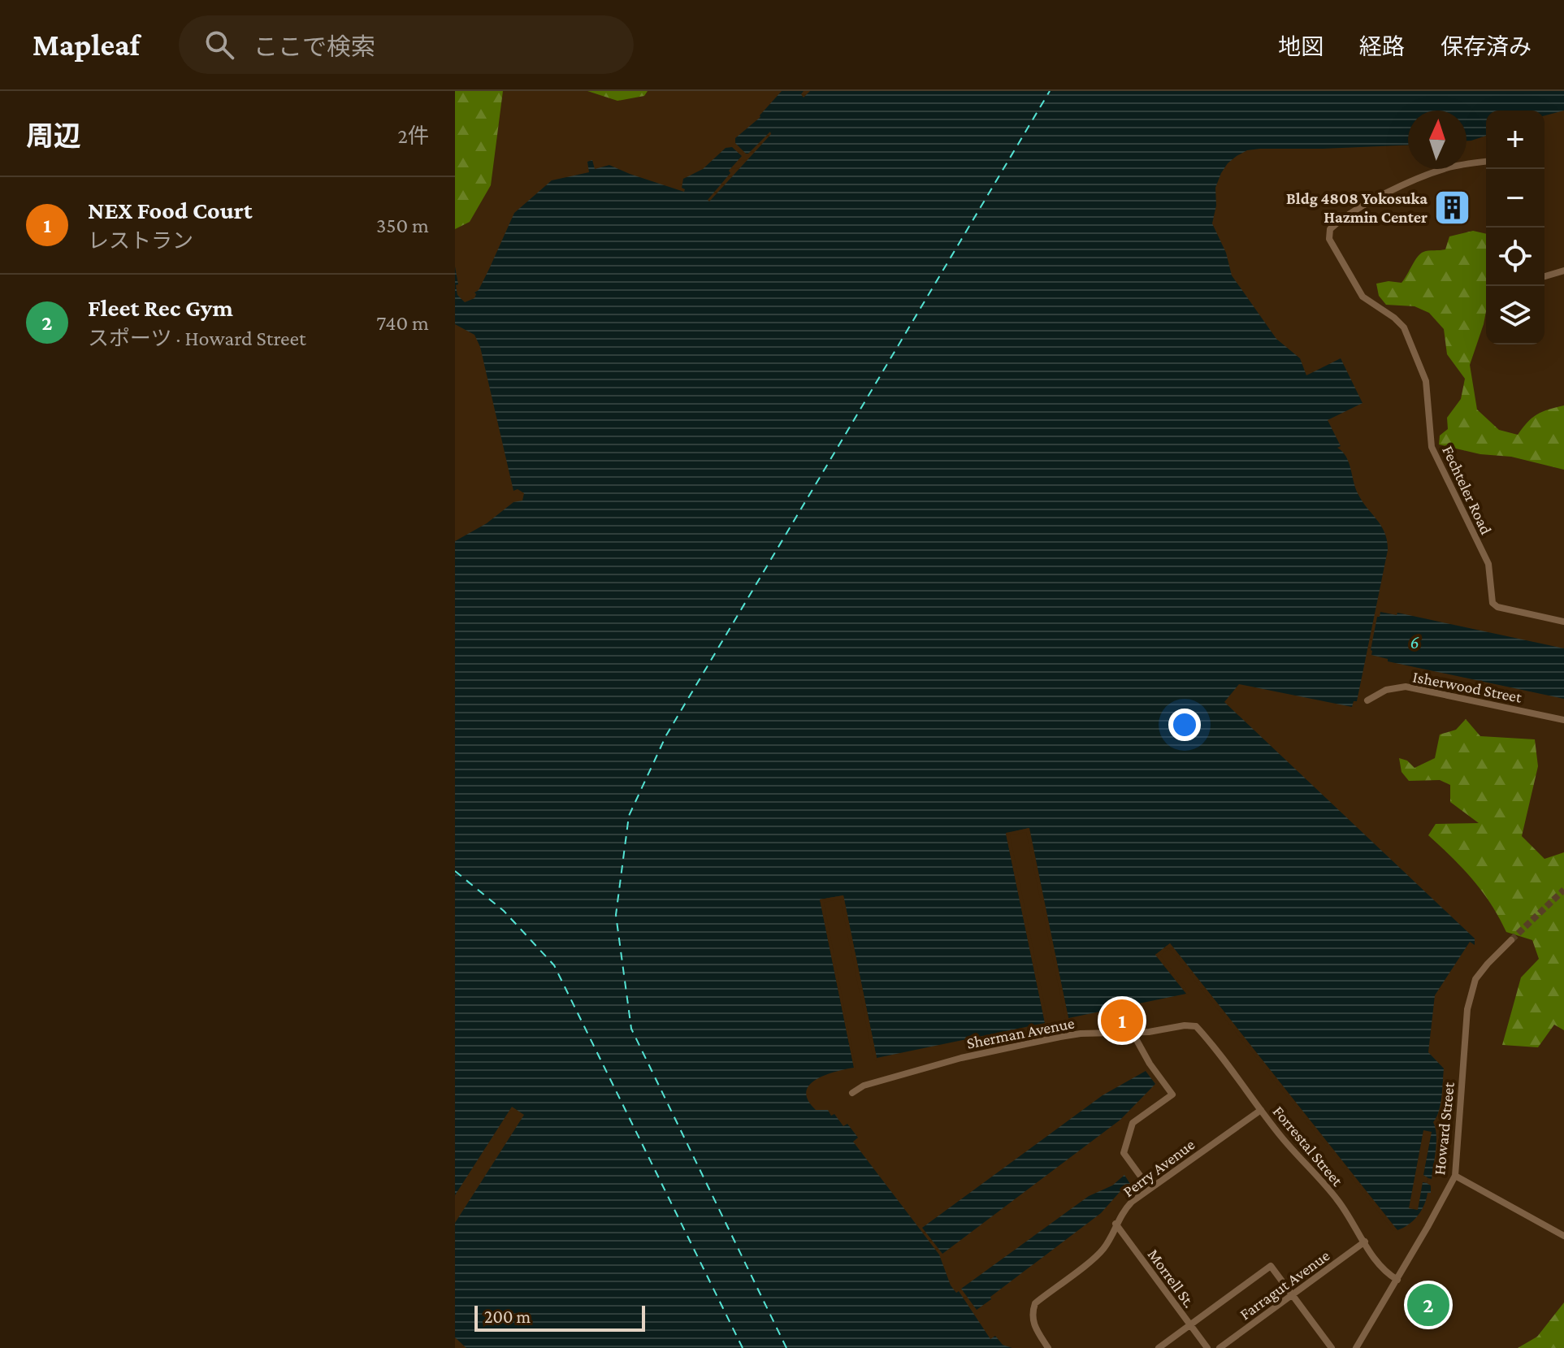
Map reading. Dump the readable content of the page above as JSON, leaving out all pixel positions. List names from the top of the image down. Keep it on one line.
{"streets":{"street":["Fechteler Road","Isherwood Street","Sherman Avenue","Howard Street","Forrestal Street","Perry Avenue","Morrell St.","Farragut Avenue"]},"crossings":[["Sherman Avenue","Forrestal Street"],["Howard Street","Forrestal Street"],["Forrestal Street","Perry Avenue"],["Forrestal Street","Farragut Avenue"],["Perry Avenue","Morrell St."]],"water":["6"],"places":{"building":["Bldg 4808 Yokosuka Hazmin Center"]},"scale_bar":"200 m","north":"top","page":{"header":"Mapleaf","search":"ここで検索","nav":["地図","経路","保存済み"],"heading":["周辺","2件"],"map_buttons":["+","−"],"list":[{"mark":"1","name":"NEX Food Court","note":"レストラン","value":"350 m"},{"mark":"2","name":"Fleet Rec Gym","note":"スポーツ · Howard Street","value":"740 m"}],"pins":["1","2"],"scale":"200 m"}}
